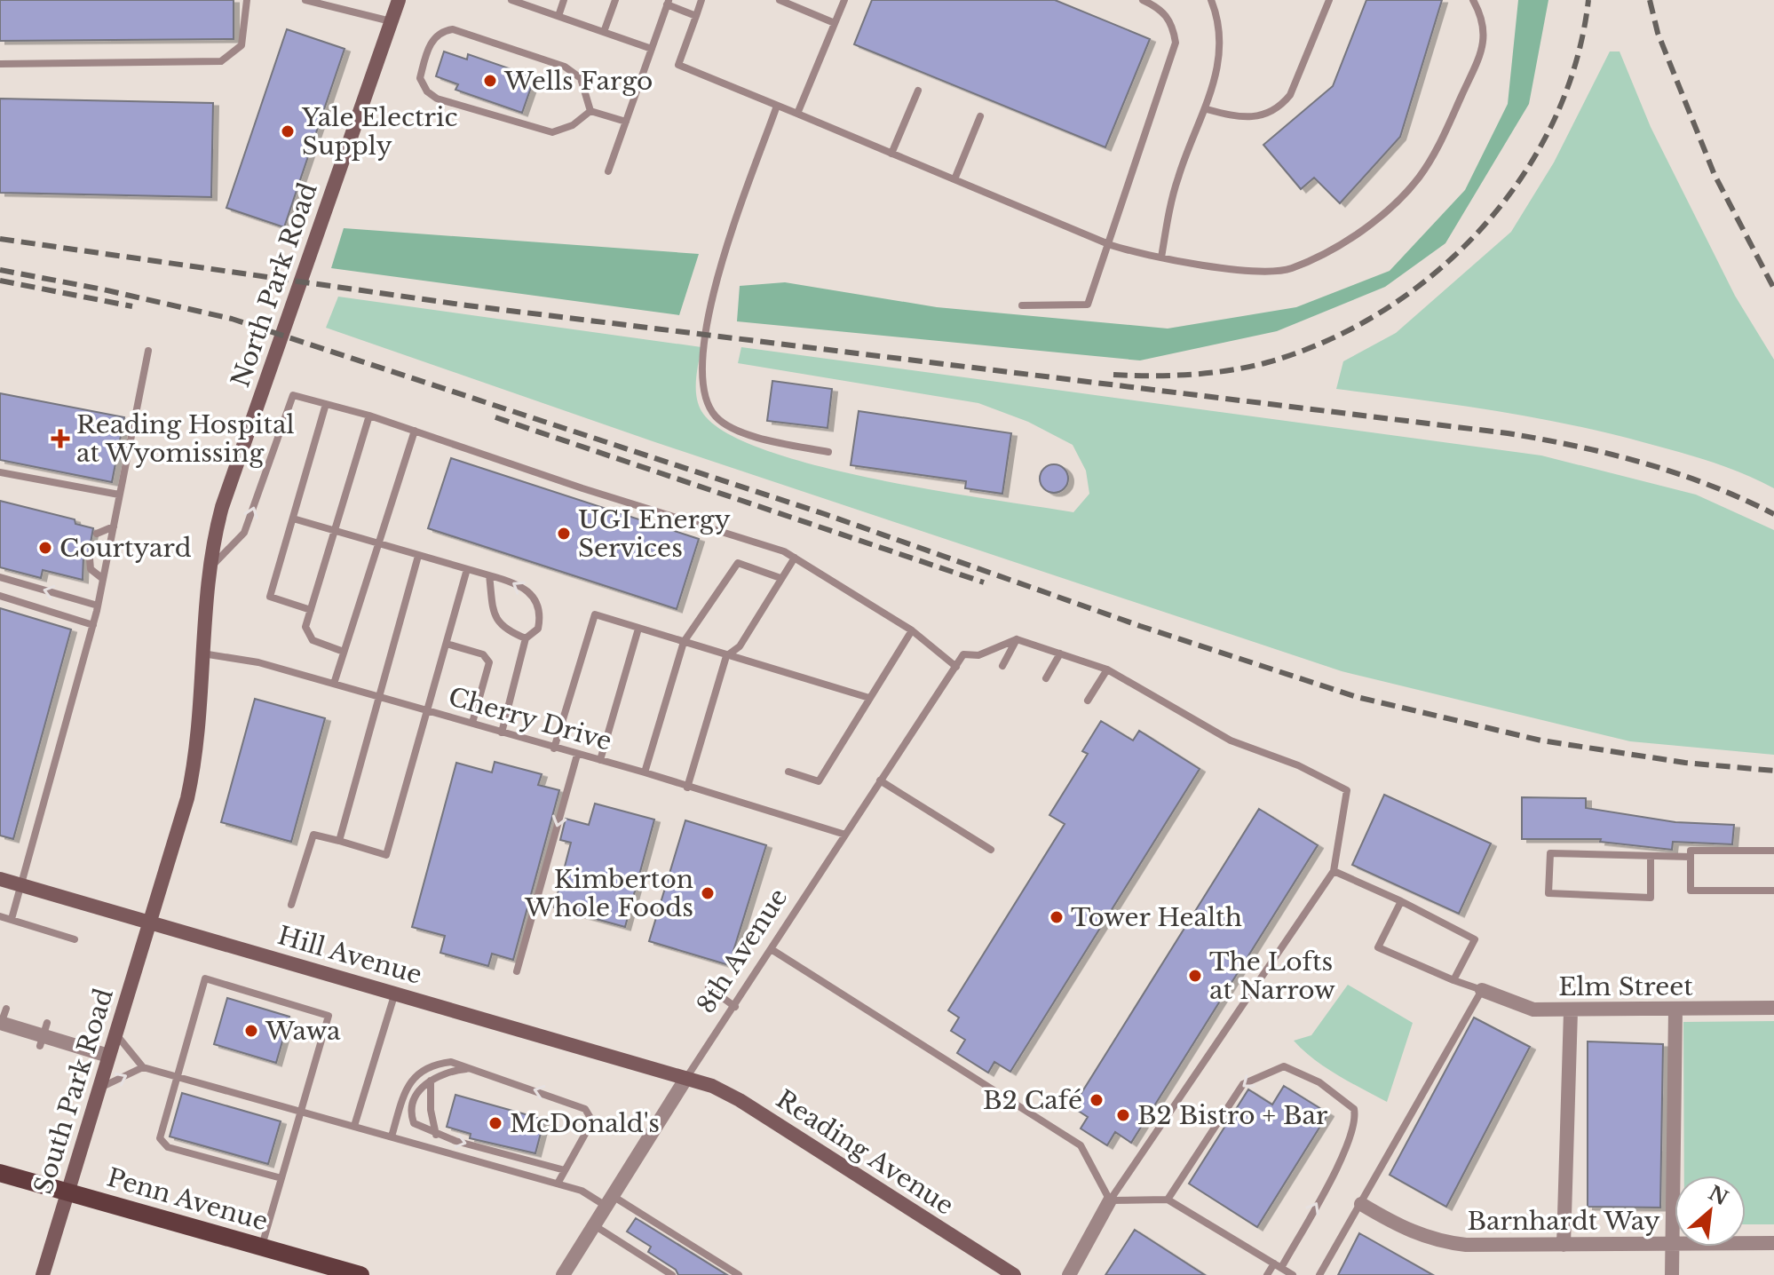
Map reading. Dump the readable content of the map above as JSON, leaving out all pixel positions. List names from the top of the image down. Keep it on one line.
{"streets":{"main road":["Penn Avenue"],"street":["North Park Road","8th Avenue","Hill Avenue","Elm Street","South Park Road","Reading Avenue","Barnhardt Way"],"lane":["Cherry Drive"]},"crossings":[["North Park Road","Cherry Drive"],["North Park Road","Hill Avenue"],["North Park Road","South Park Road"],["Cherry Drive","8th Avenue"],["8th Avenue","Hill Avenue"],["8th Avenue","Reading Avenue"],["Hill Avenue","South Park Road"],["Hill Avenue","Reading Avenue"],["South Park Road","Penn Avenue"]],"places":{"other":["Wells Fargo","Yale Electric Supply","UGI Energy Services","Courtyard","Kimberton Whole Foods","Tower Health","The Lofts at Narrow","Wawa","B2 Café","B2 Bistro + Bar","McDonald's"],"health":["Reading Hospital at Wyomissing"]},"north":"top right"}
